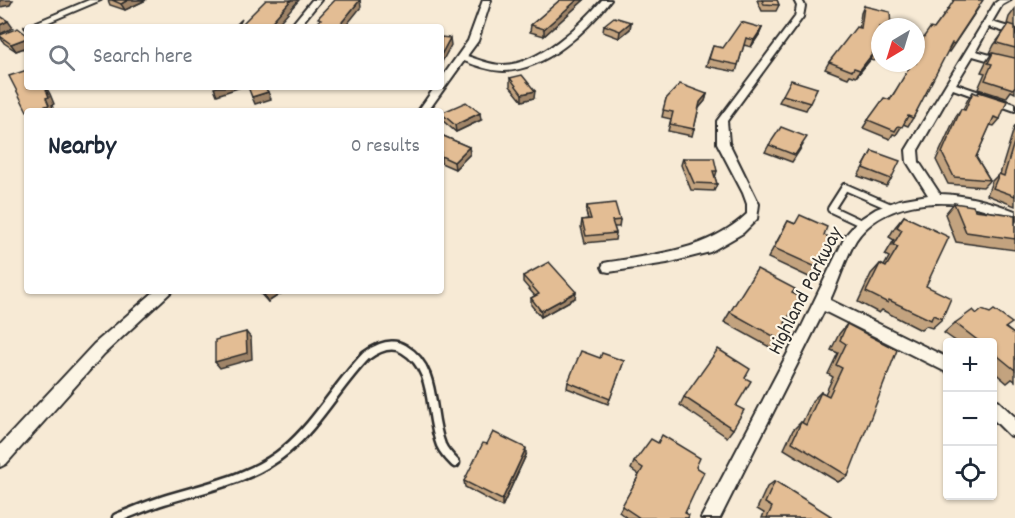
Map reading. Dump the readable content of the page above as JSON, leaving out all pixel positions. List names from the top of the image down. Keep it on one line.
{"streets":{"street":["Highland Parkway"]},"north":"bottom left","page":{"search":"Search here","heading":["Nearby","0 results"],"map_buttons":["+","−"]}}
